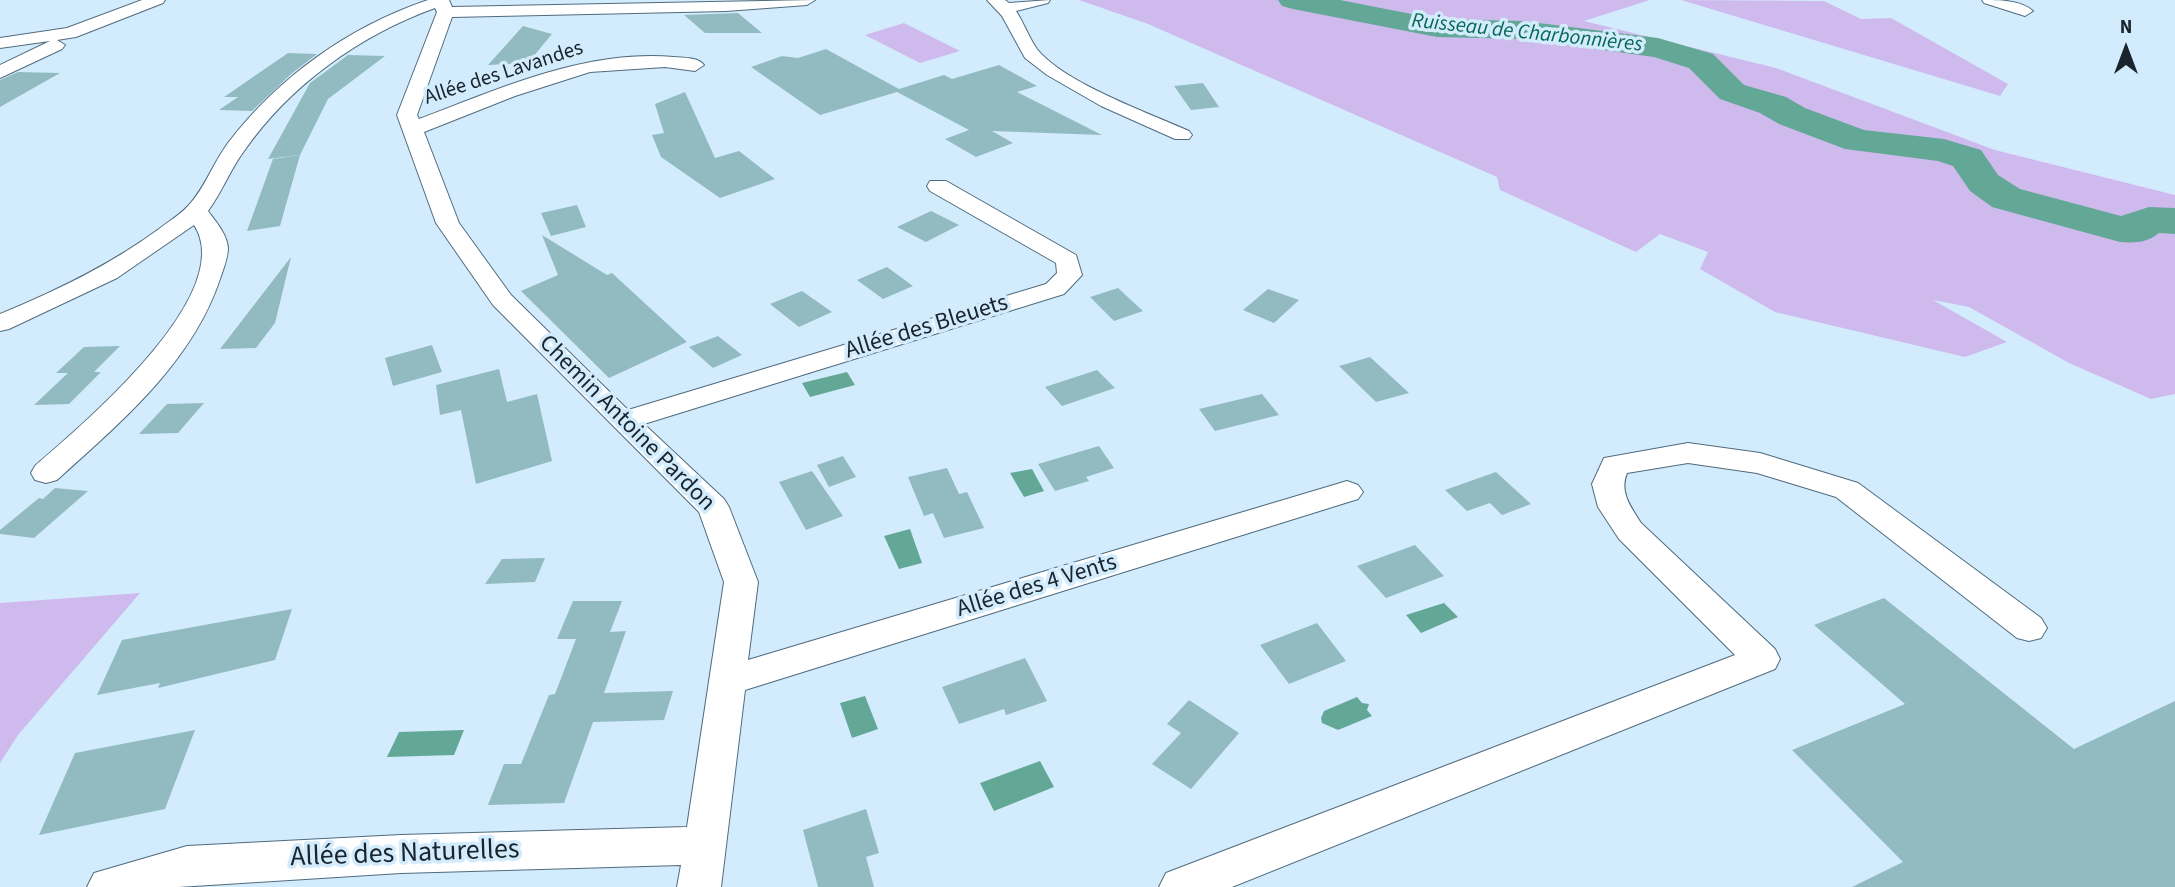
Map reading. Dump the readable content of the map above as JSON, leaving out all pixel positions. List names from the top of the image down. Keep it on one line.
{"streets":{"street":["Allée des Lavandes","Allée des Bleuets","Chemin Antoine Pardon","Allée des 4 Vents","Allée des Naturelles"]},"crossings":[["Allée des Lavandes","Chemin Antoine Pardon"],["Allée des Bleuets","Chemin Antoine Pardon"],["Chemin Antoine Pardon","Allée des 4 Vents"],["Chemin Antoine Pardon","Allée des Naturelles"]],"water":["Ruisseau de Charbonnières"],"north":"top"}
